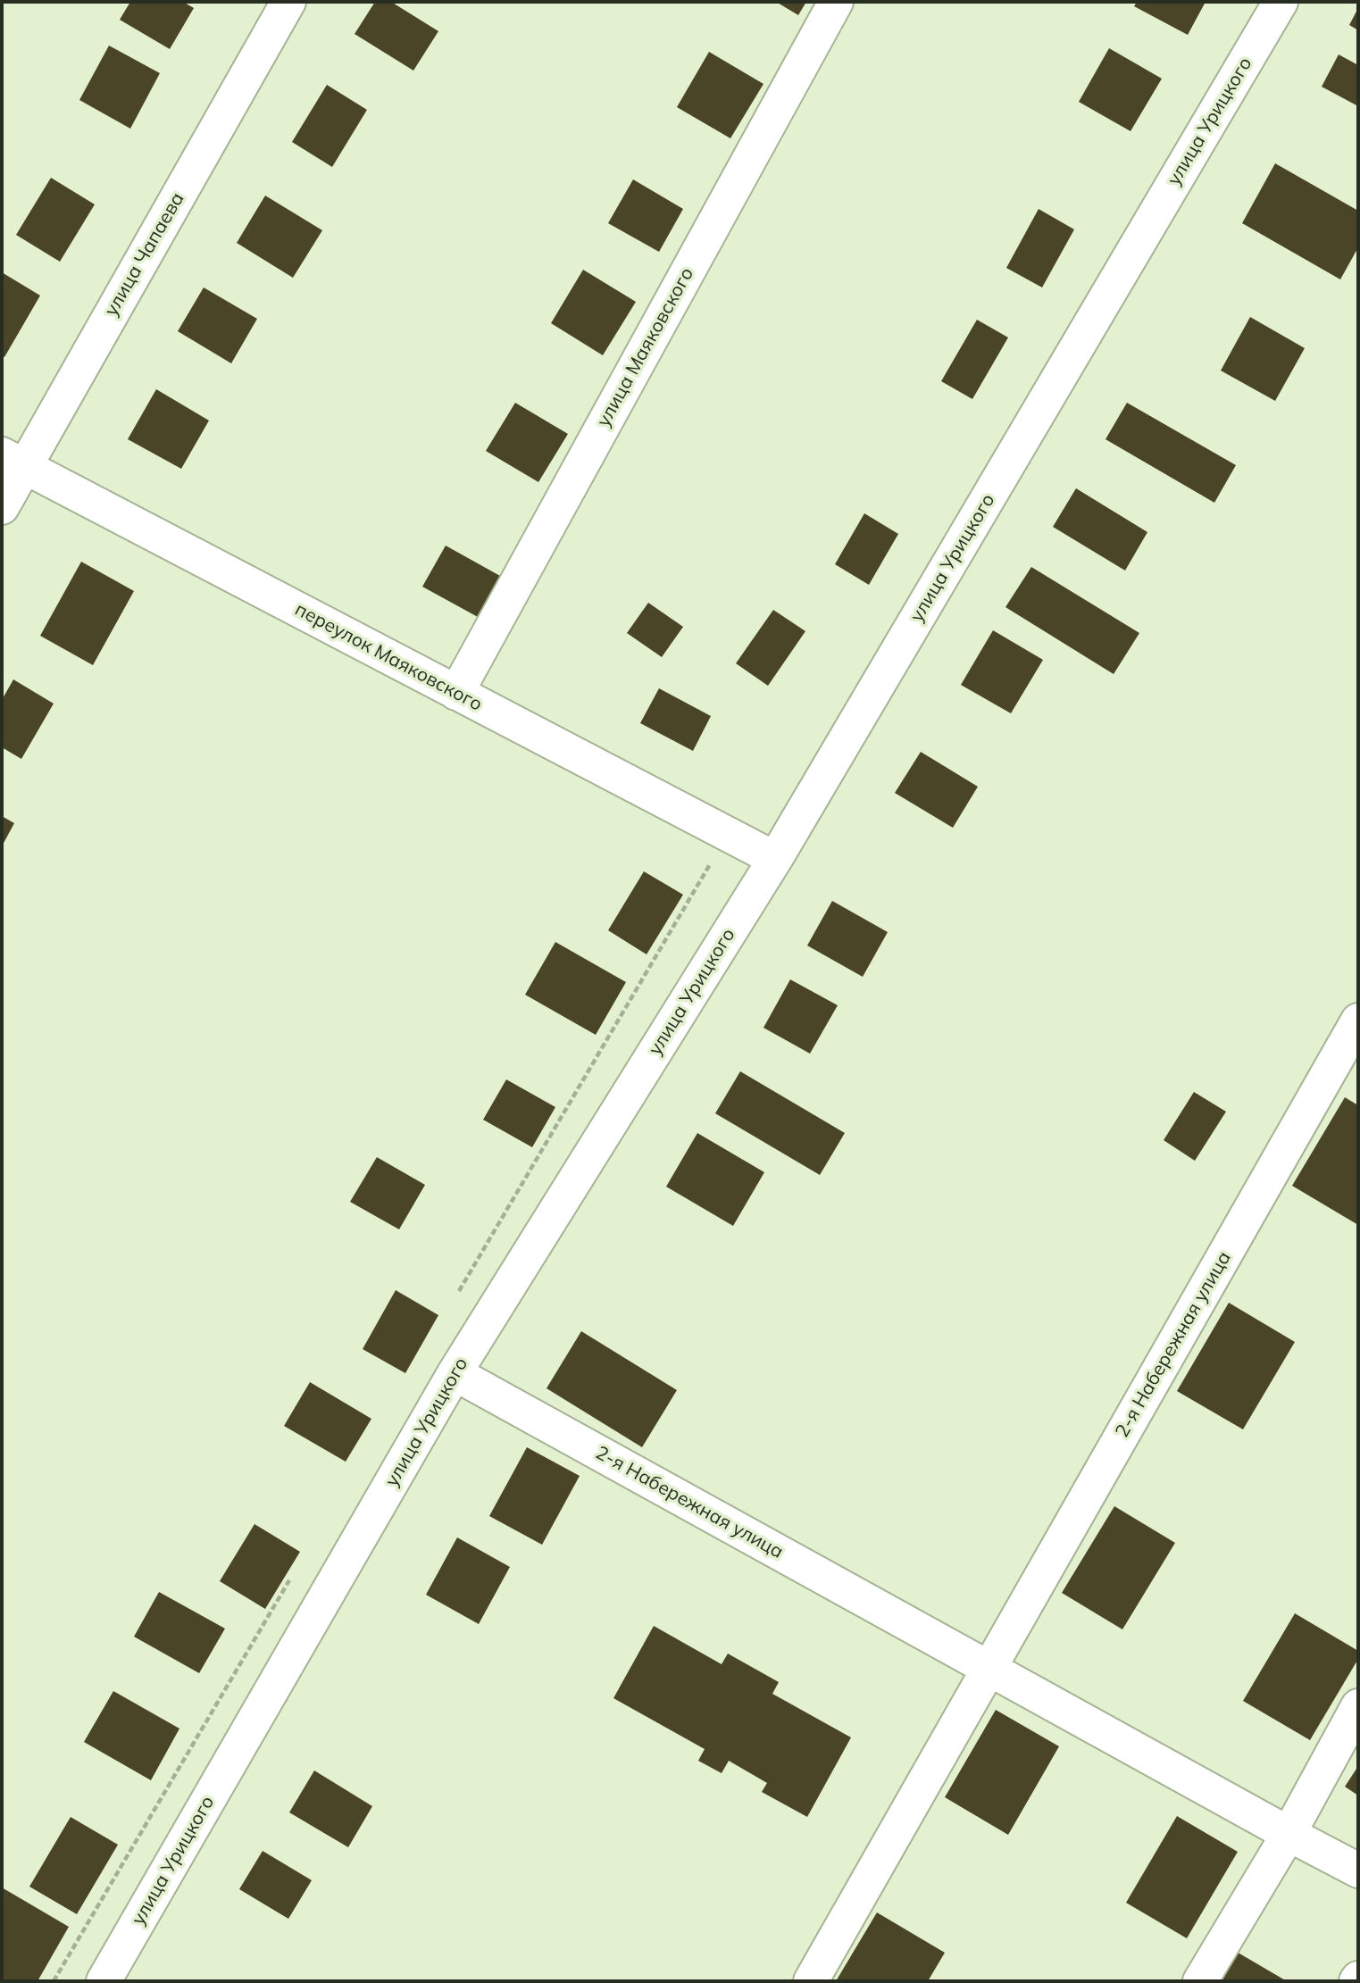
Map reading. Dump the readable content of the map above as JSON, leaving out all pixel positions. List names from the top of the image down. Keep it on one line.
{"streets":{"street":["улица Урицкого","улица Чапаева","улица Маяковского","переулок Маяковского","2-я Набережная улица"]},"crossings":[["улица Урицкого","переулок Маяковского"],["улица Урицкого","2-я Набережная улица"],["улица Чапаева","переулок Маяковского"],["улица Маяковского","переулок Маяковского"]]}
